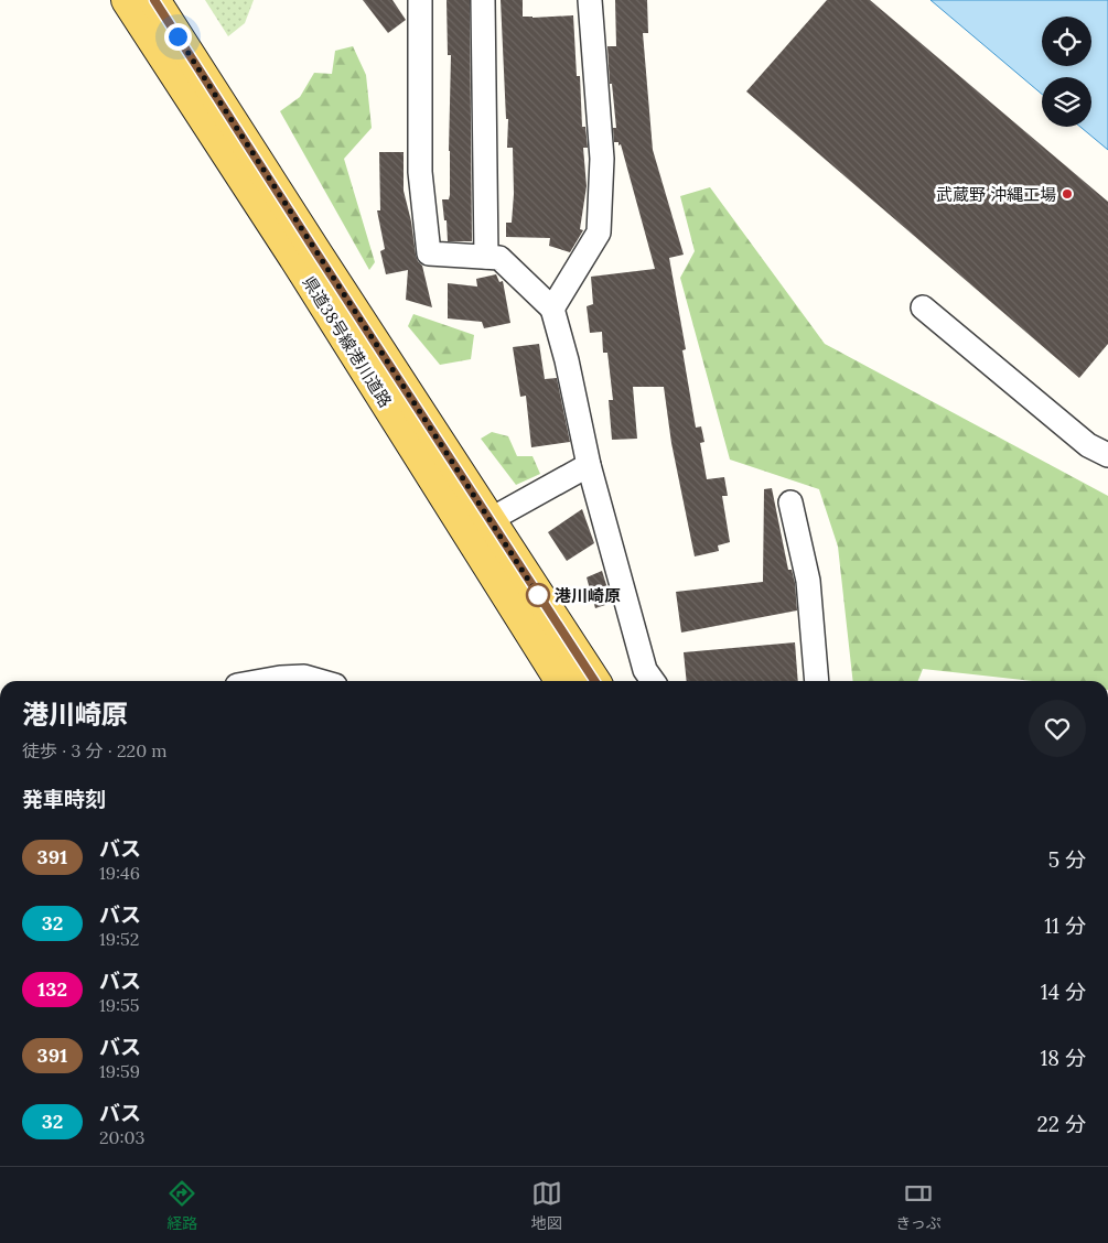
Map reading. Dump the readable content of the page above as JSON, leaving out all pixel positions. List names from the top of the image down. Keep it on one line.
{"streets":{"main road":["県道38号線港川道路"]},"places":["武蔵野 沖縄工場","港川崎原"],"lines":["bus line 391"],"page":{"heading":[["港川崎原","徒歩 · 3 分 · 220 m"],"発車時刻"],"list":[{"mark":"391","name":"バス","note":"19:46","value":"5 分"},{"mark":"32","name":"バス","note":"19:52","value":"11 分"},{"mark":"132","name":"バス","note":"19:55","value":"14 分"},{"mark":"391","name":"バス","note":"19:59","value":"18 分"},{"mark":"32","name":"バス","note":"20:03","value":"22 分"}],"tabs":["経路","地図","きっぷ"]}}
